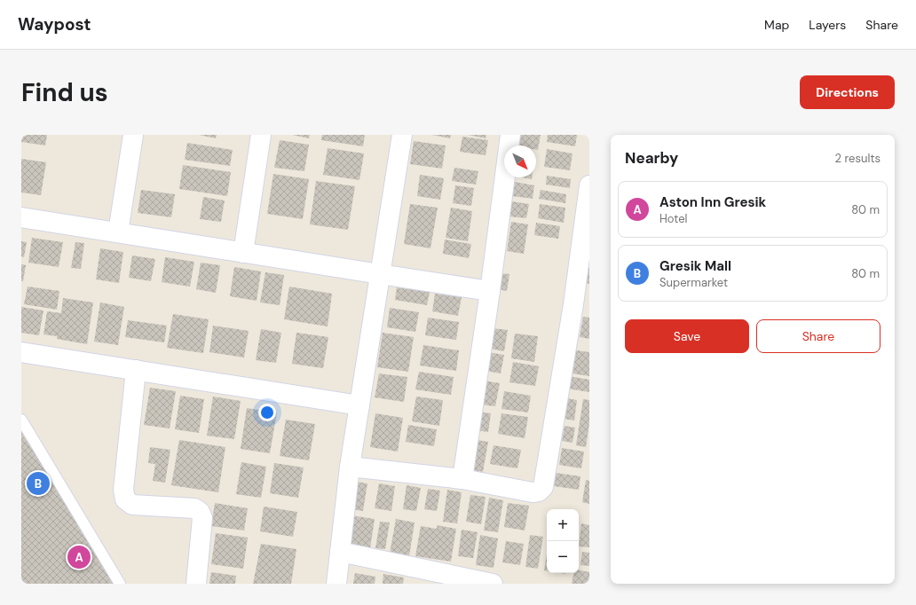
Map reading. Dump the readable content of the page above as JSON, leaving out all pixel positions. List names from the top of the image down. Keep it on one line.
{"north":"bottom right","page":{"header":"Waypost","nav":["Map","Layers","Share"],"buttons":["Directions",["Save","Share"]],"title":"Find us","heading":["Nearby","2 results"],"list":[{"mark":"A","name":"Aston Inn Gresik","note":"Hotel","value":"80 m"},{"mark":"B","name":"Gresik Mall","note":"Supermarket","value":"80 m"}],"pins":["B","A"],"map_buttons":["+","−"]}}
